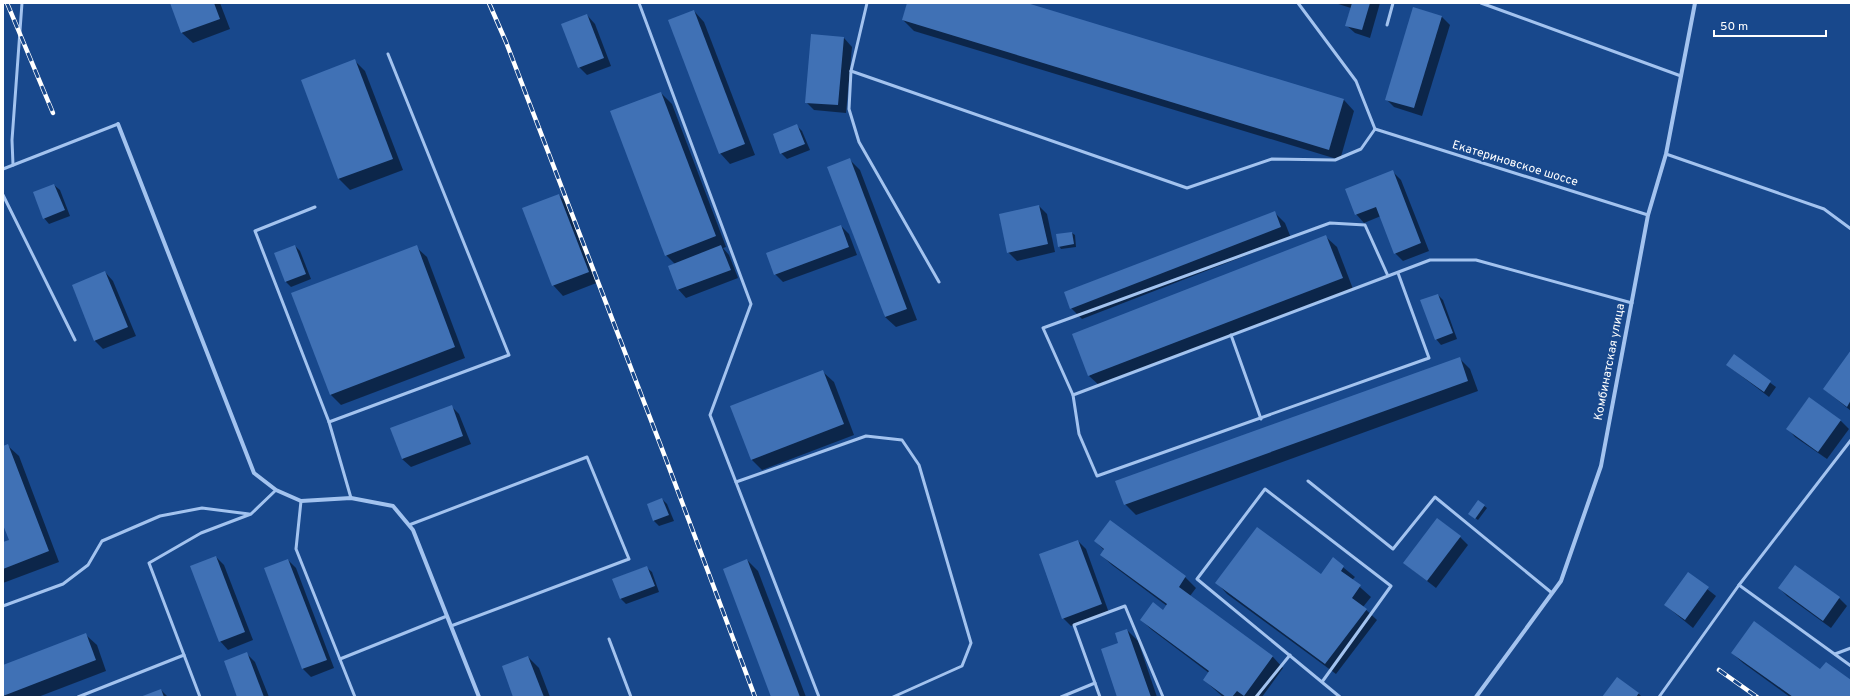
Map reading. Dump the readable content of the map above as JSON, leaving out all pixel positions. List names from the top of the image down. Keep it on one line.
{"streets":{"street":["Комбинатская улица"],"lane":["Екатериновское шоссе"]},"crossings":[["Екатериновское шоссе","Комбинатская улица"]],"scale_bar":"50 m"}
